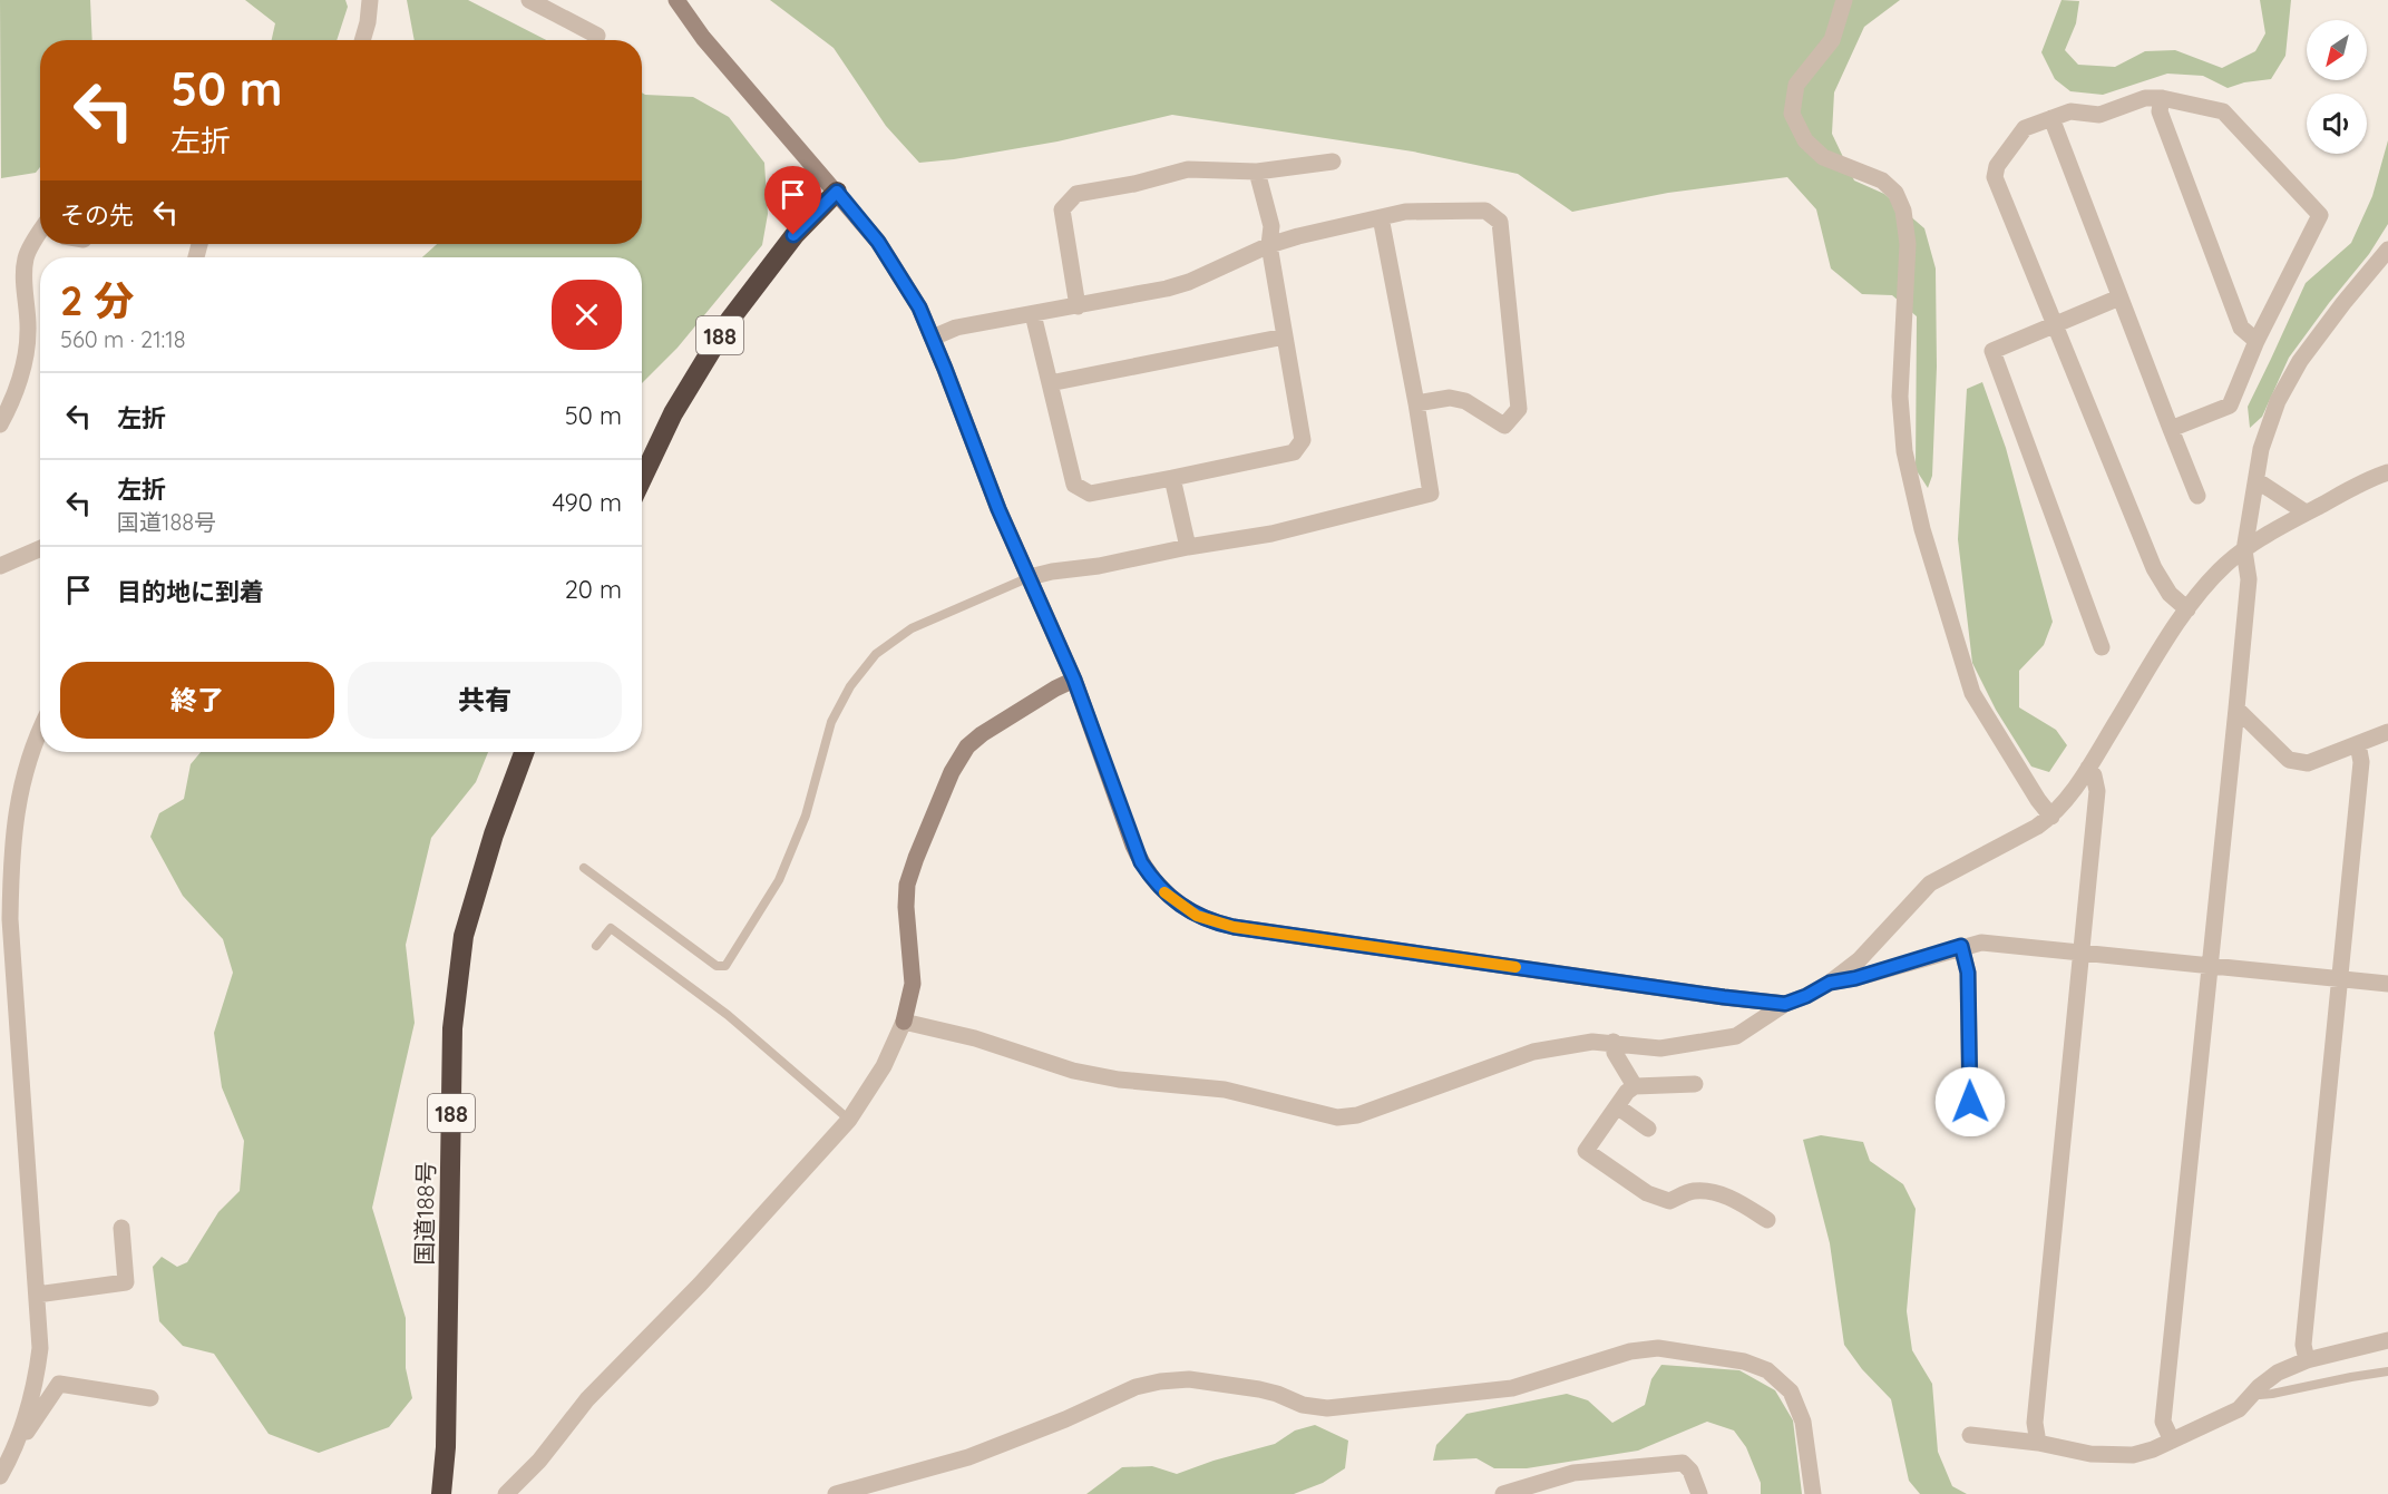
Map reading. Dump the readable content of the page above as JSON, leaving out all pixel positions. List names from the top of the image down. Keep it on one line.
{"streets":{"highway":["188","国道188号"]},"north":"bottom left","page":{"turn":["50 m","左折"],"then":"その先","heading":["2 分","560 m · 21:18"],"list":[{"name":"左折","value":"50 m"},{"name":"左折","note":"国道188号","value":"490 m"},{"name":"目的地に到着","value":"20 m"}],"buttons":["終了","共有"]}}
